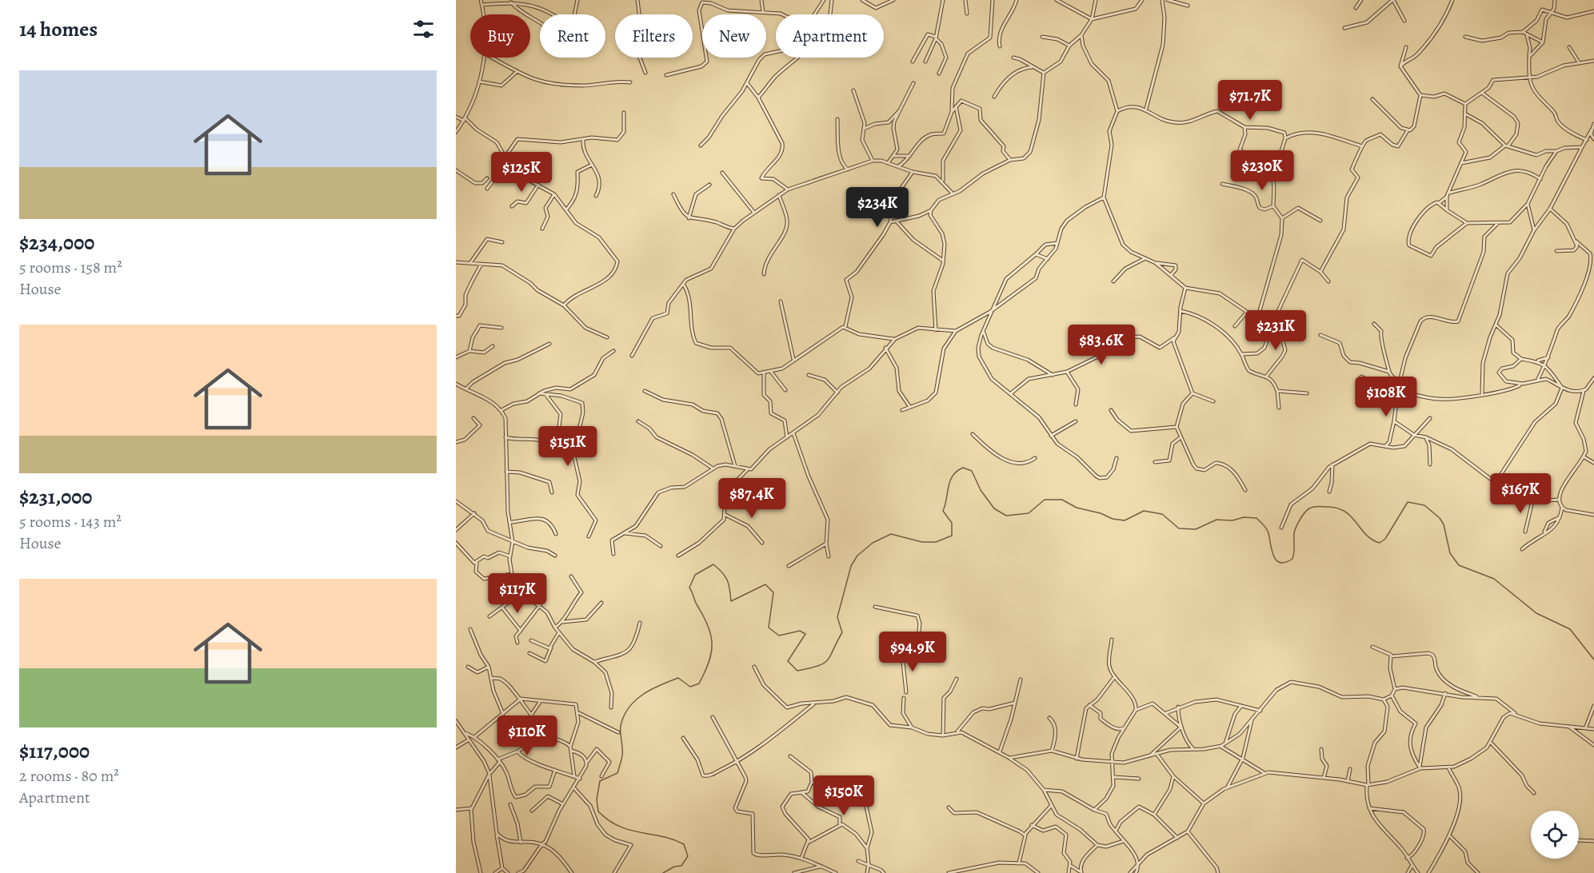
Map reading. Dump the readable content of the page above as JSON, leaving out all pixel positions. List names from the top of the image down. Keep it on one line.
{"page":{"heading":"14 homes","chip":["Buy","Rent","Filters","New","Apartment"],"list":[{"name":"$234,000","note":"5 rooms · 158 m² · House"},{"name":"$231,000","note":"5 rooms · 143 m² · House"},{"name":"$117,000","note":"2 rooms · 80 m² · Apartment"}],"price":["$71.7K","$230K","$125K","$234K","$231K","$83.6K","$108K","$151K","$167K","$87.4K","$117K","$94.9K","$110K","$150K"]}}
